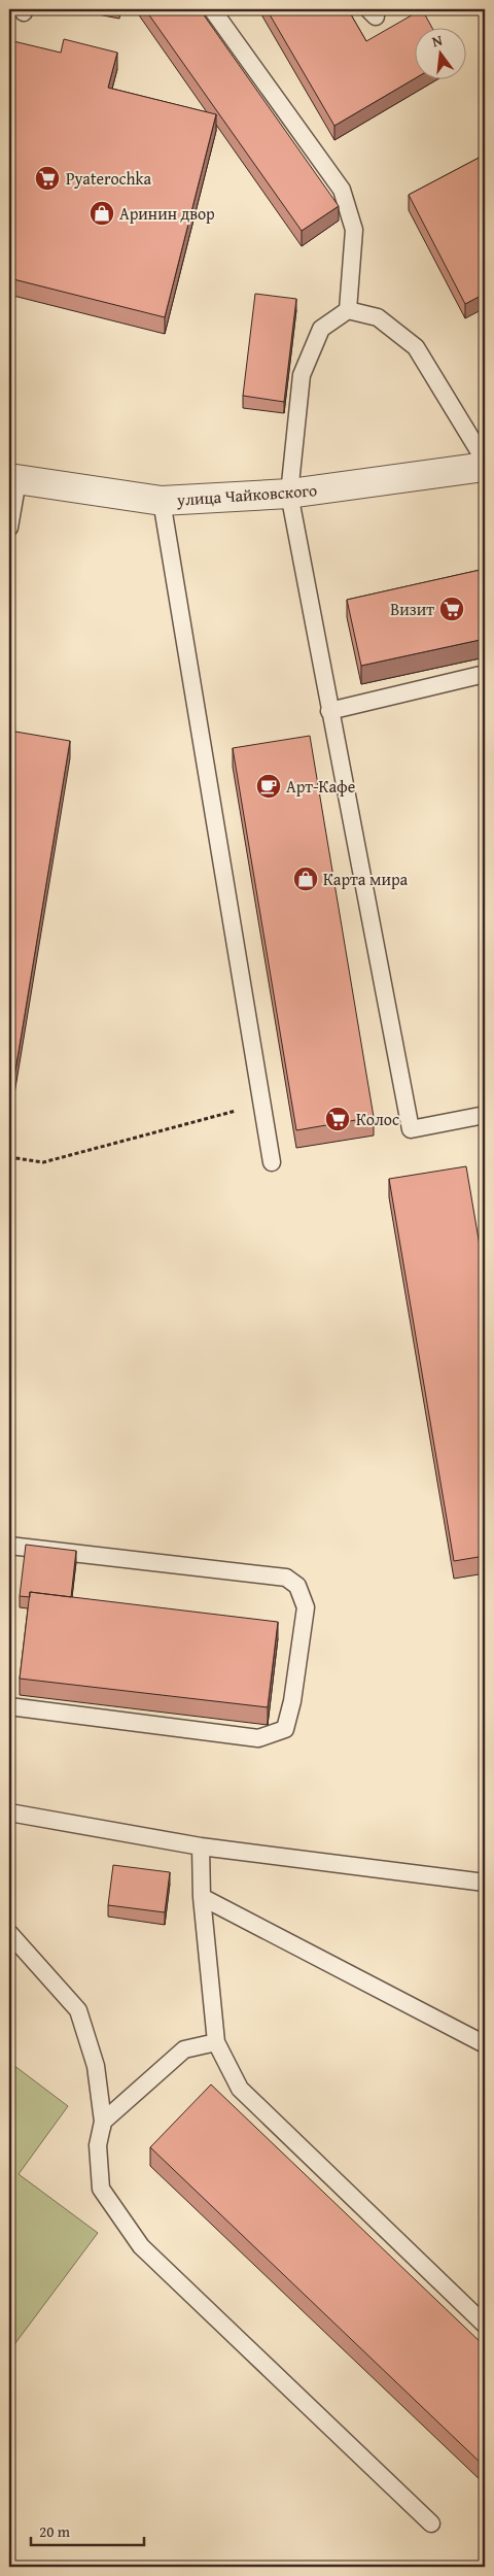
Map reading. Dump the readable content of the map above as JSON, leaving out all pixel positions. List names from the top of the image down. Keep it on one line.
{"streets":{"street":["улица Чайковского"]},"places":{"supermarket":["Pyaterochka","Визит","Колос"],"shop":["Аринин двор","Карта мира"],"cafe":["Арт-Кафе"]},"scale_bar":"20 m","north":"top"}
